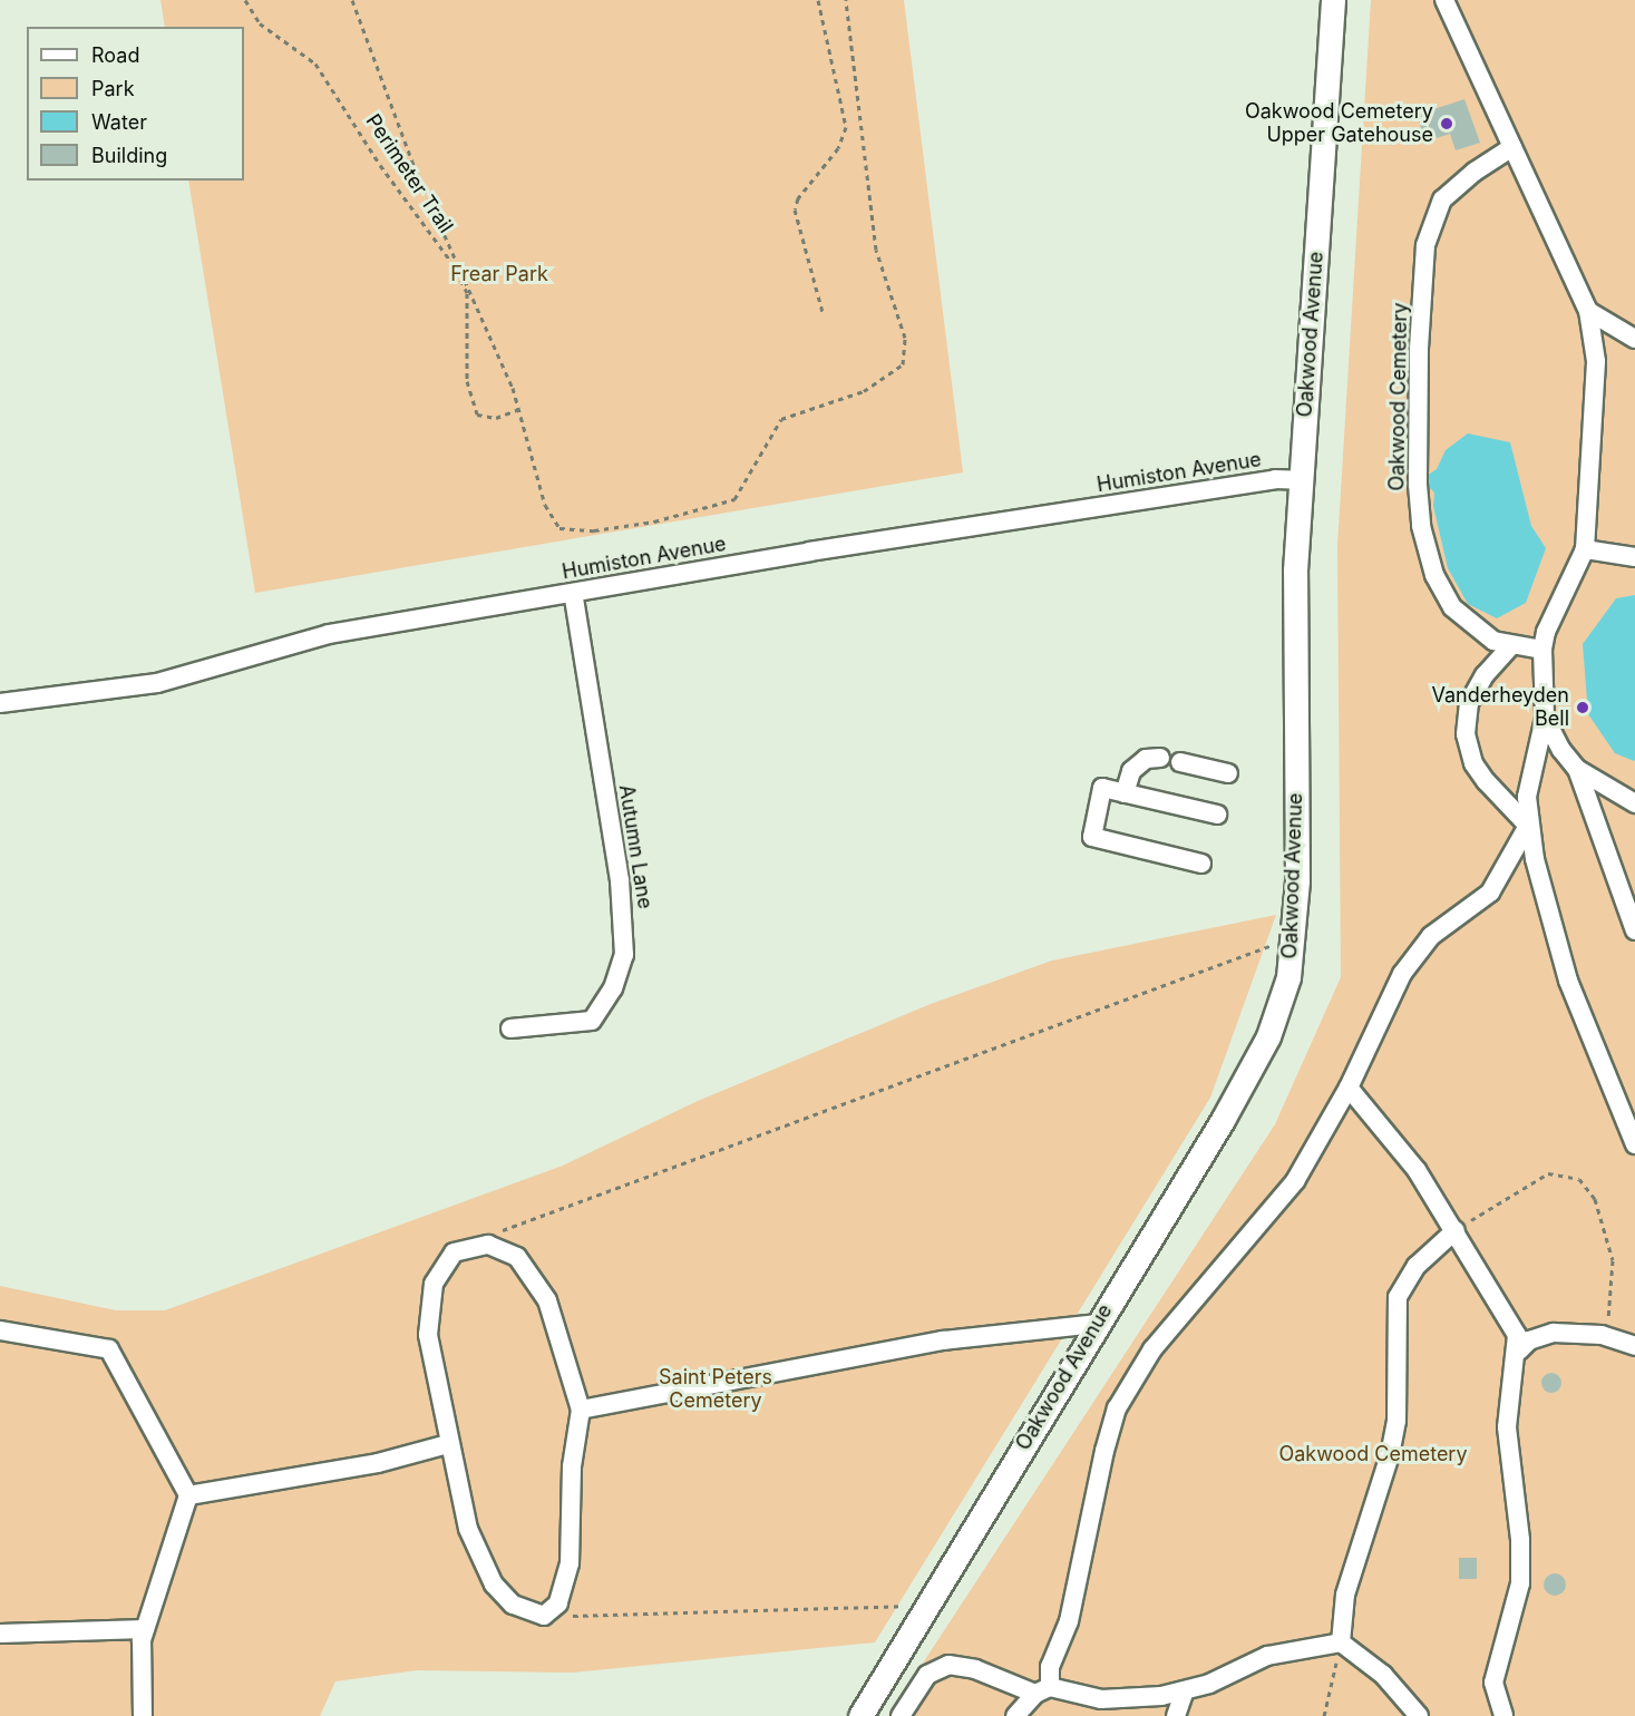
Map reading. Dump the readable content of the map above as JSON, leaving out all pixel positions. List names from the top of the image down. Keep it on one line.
{"streets":{"main road":["Oakwood Avenue"],"street":["Oakwood Cemetery","Humiston Avenue","Autumn Lane"],"path":["Perimeter Trail"]},"crossings":[["Oakwood Avenue","Humiston Avenue"],["Humiston Avenue","Autumn Lane"]],"parks":["Frear Park","Saint Peters Cemetery","Oakwood Cemetery"],"places":["Oakwood Cemetery Upper Gatehouse","Vanderheyden Bell"],"legend":["Road","Park","Water","Building"]}
